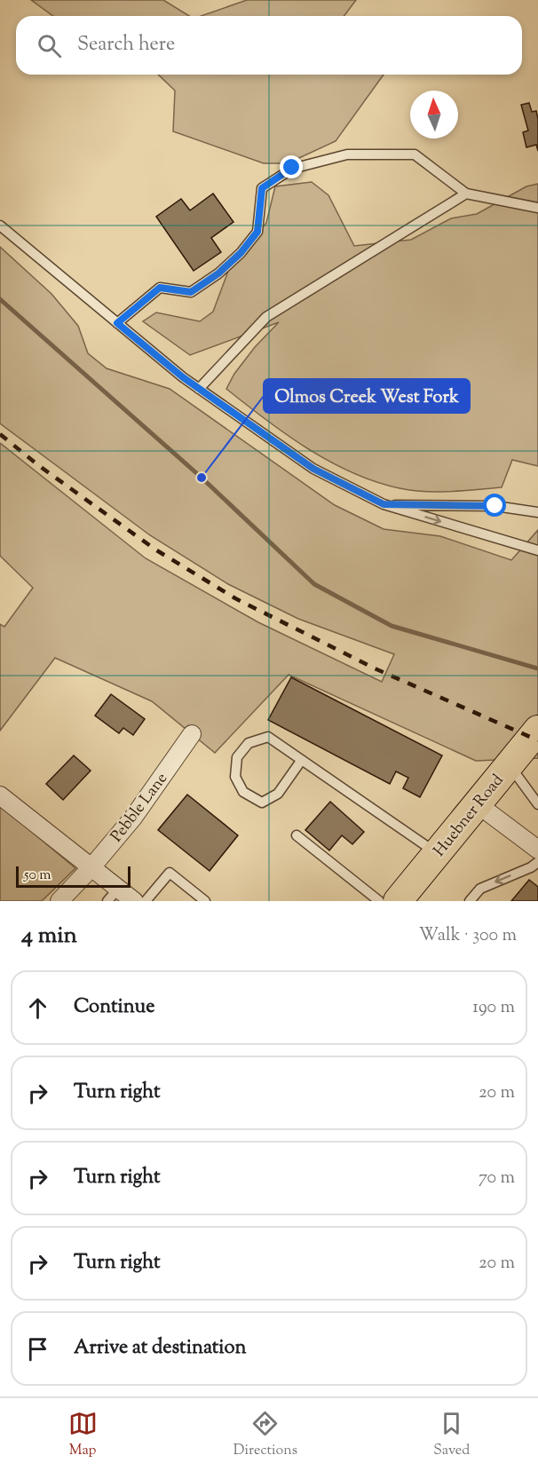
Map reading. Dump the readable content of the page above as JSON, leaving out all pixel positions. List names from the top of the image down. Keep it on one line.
{"streets":{"main road":["Huebner Road"],"street":["Pebble Lane"]},"places":["Olmos Creek West Fork"],"scale_bar":"50 m","north":"top","page":{"search":"Search here","scale":"50 m","heading":["4 min","Walk · 300 m"],"list":[["Continue","190 m"],["Turn right","20 m"],["Turn right","70 m"],["Turn right","20 m"],"Arrive at destination"],"nav":["Map","Directions","Saved"]}}
